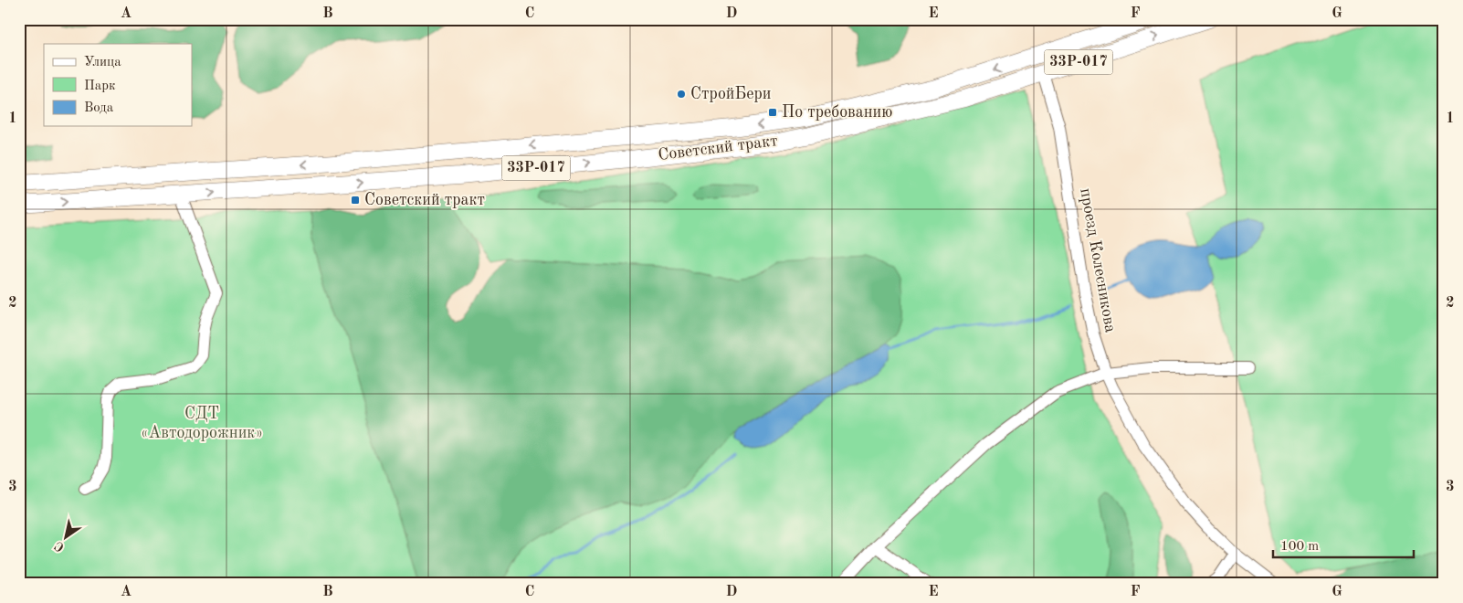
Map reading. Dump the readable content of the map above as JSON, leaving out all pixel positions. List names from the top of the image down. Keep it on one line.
{"streets":{"highway":["33Р-017","Советский тракт"],"street":["проезд Колесникова"]},"crossings":[["Советский тракт","проезд Колесникова"]],"parks":["СДТ «Автодорожник»"],"places":{"other":["СтройБери"],"transit":["По требованию","Советский тракт"]},"legend":["Улица","Парк","Вода"],"scale_bar":"100 m","north":"bottom left","grid":{"columns":["A","B","C","D","E","F","G"],"rows":["1","2","3"]}}
